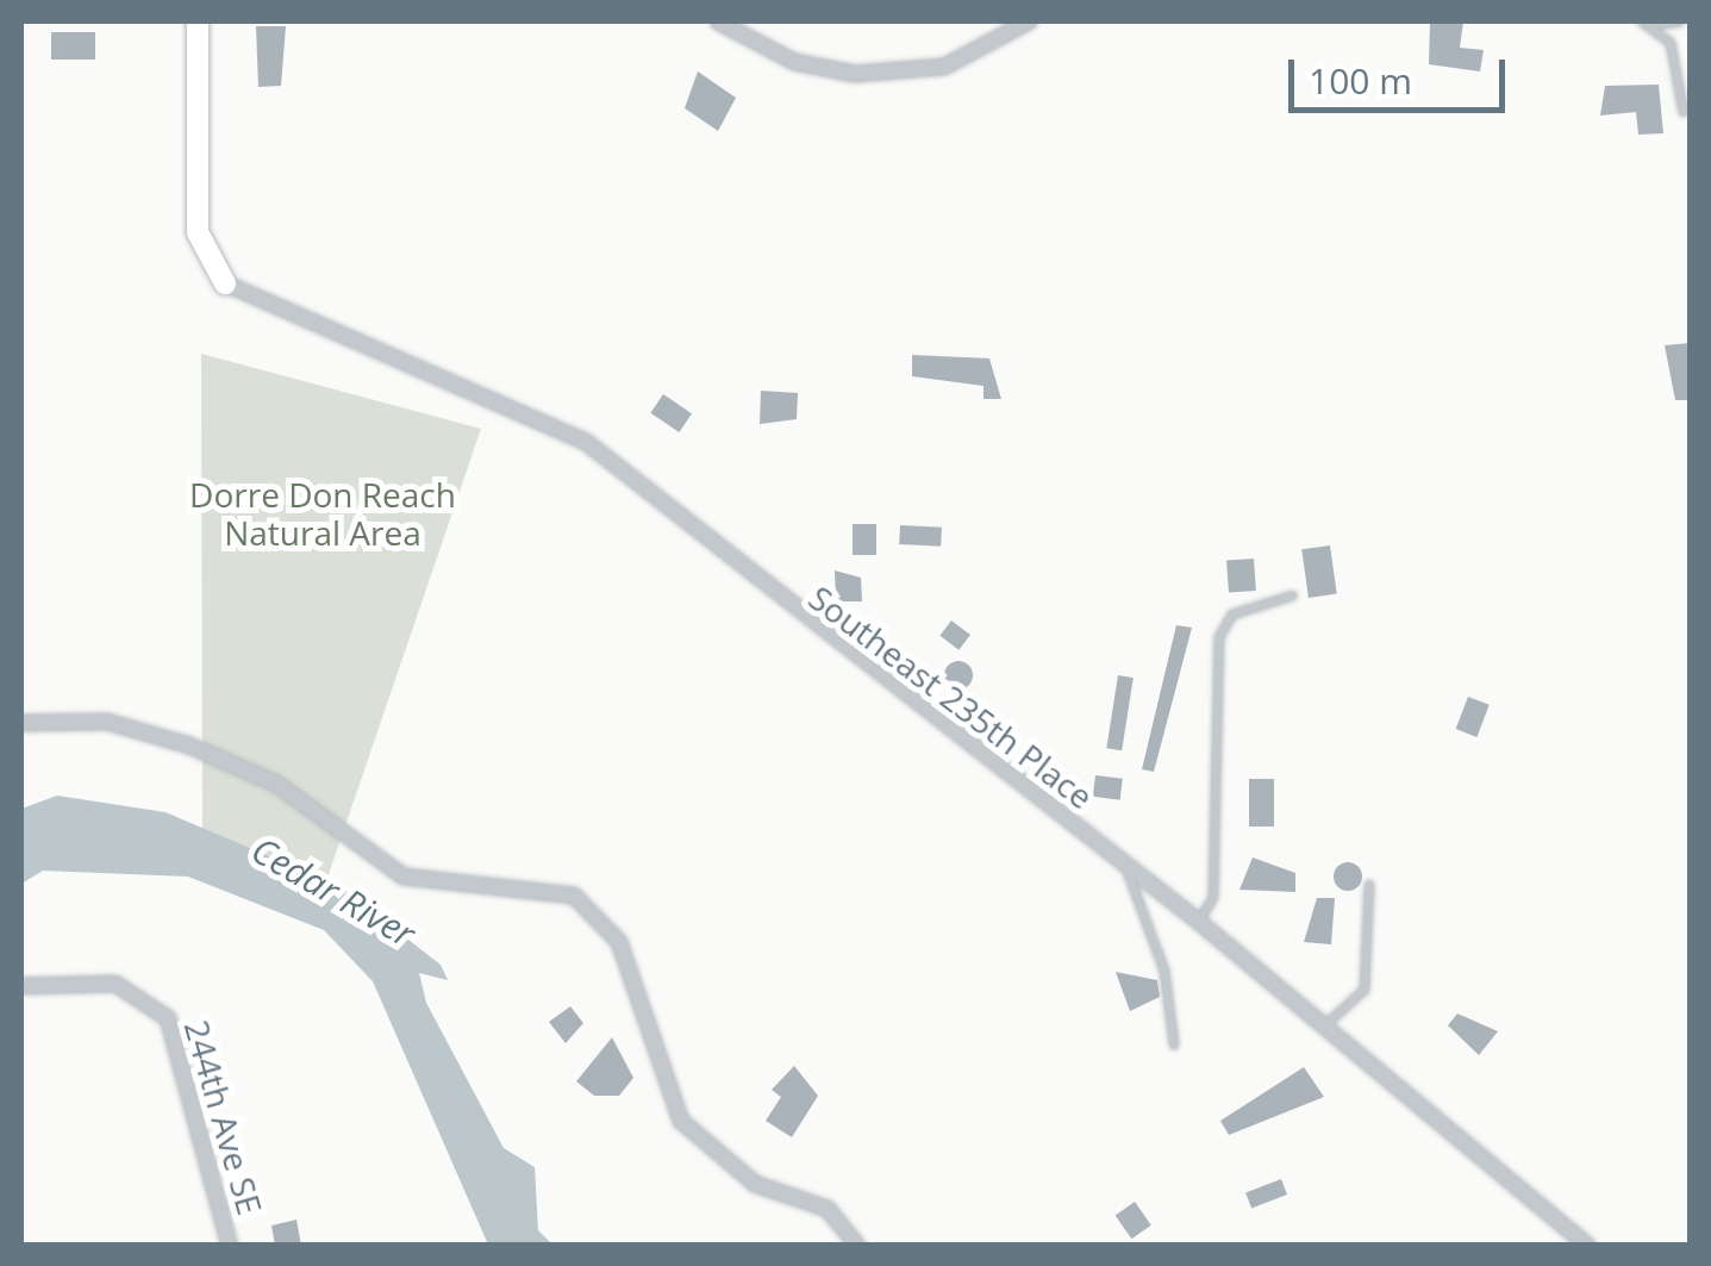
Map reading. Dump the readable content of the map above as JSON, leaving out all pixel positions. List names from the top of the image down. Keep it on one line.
{"streets":{"street":["Southeast 235th Place","244th Ave SE"]},"water":["Cedar River"],"parks":["Dorre Don Reach Natural Area"],"scale_bar":"100 m"}
